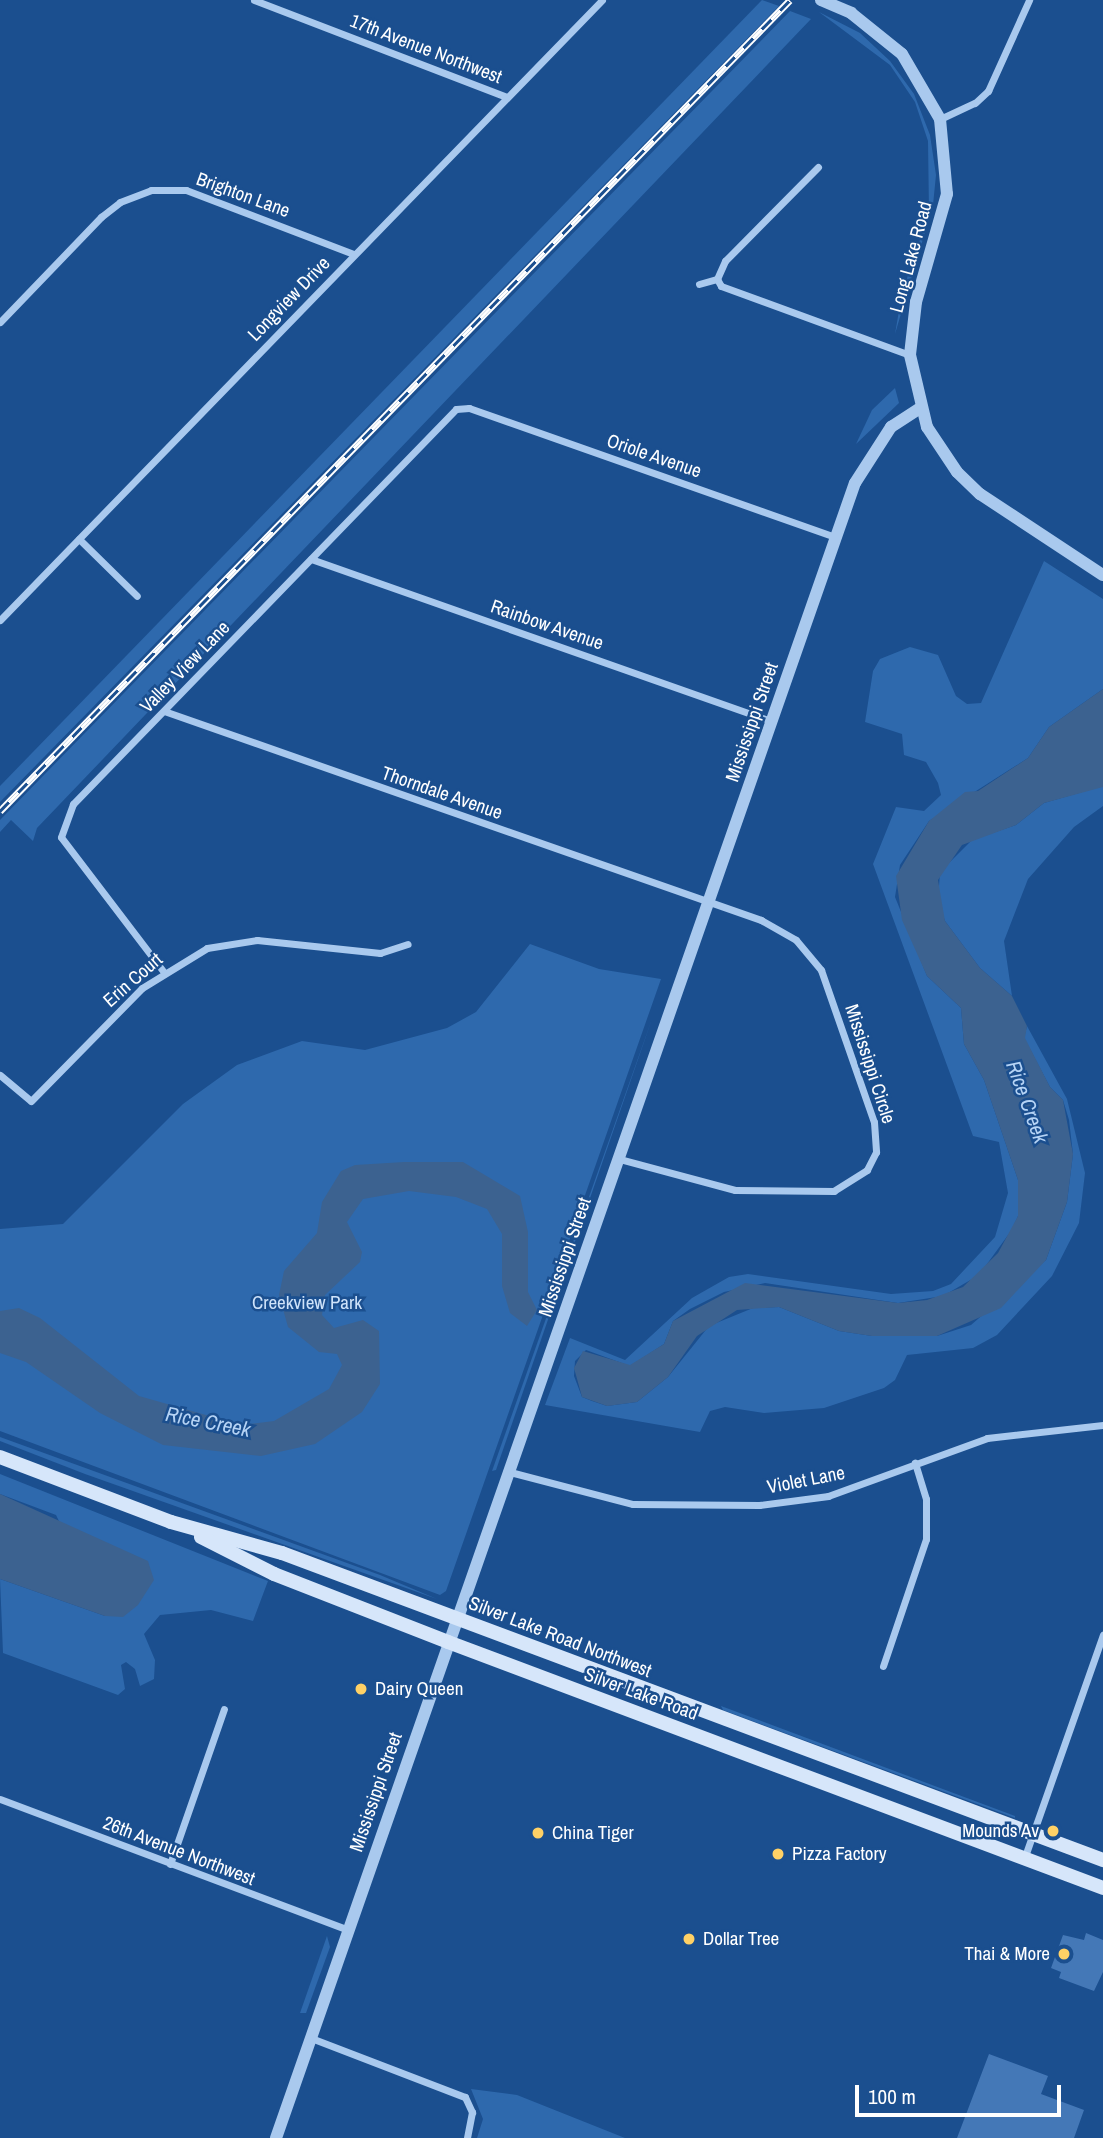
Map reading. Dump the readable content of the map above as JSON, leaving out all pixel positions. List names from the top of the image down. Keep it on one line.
{"streets":{"main road":["Silver Lake Road Northwest","Silver Lake Road"],"street":["17th Avenue Northwest","Brighton Lane","Long Lake Road","Longview Drive","Oriole Avenue","Rainbow Avenue","Valley View Lane","Mississippi Street","Thorndale Avenue","Erin Court","Mississippi Circle","Violet Lane","26th Avenue Northwest"]},"crossings":[["17th Avenue Northwest","Longview Drive"],["Brighton Lane","Longview Drive"],["Long Lake Road","Mississippi Street"],["Oriole Avenue","Valley View Lane"],["Oriole Avenue","Mississippi Street"],["Rainbow Avenue","Valley View Lane"],["Rainbow Avenue","Mississippi Street"],["Valley View Lane","Thorndale Avenue"],["Valley View Lane","Erin Court"],["Mississippi Street","Thorndale Avenue"],["Mississippi Street","Mississippi Circle"],["Mississippi Street","Violet Lane"],["Mississippi Street","Silver Lake Road Northwest"],["Mississippi Street","Silver Lake Road"],["Mississippi Street","26th Avenue Northwest"],["Thorndale Avenue","Mississippi Circle"],["Silver Lake Road Northwest","Silver Lake Road"]],"water":["Rice Creek"],"parks":["Creekview Park"],"places":["Dairy Queen","Mounds Av","China Tiger","Pizza Factory","Dollar Tree","Thai & More"],"scale_bar":"100 m"}
